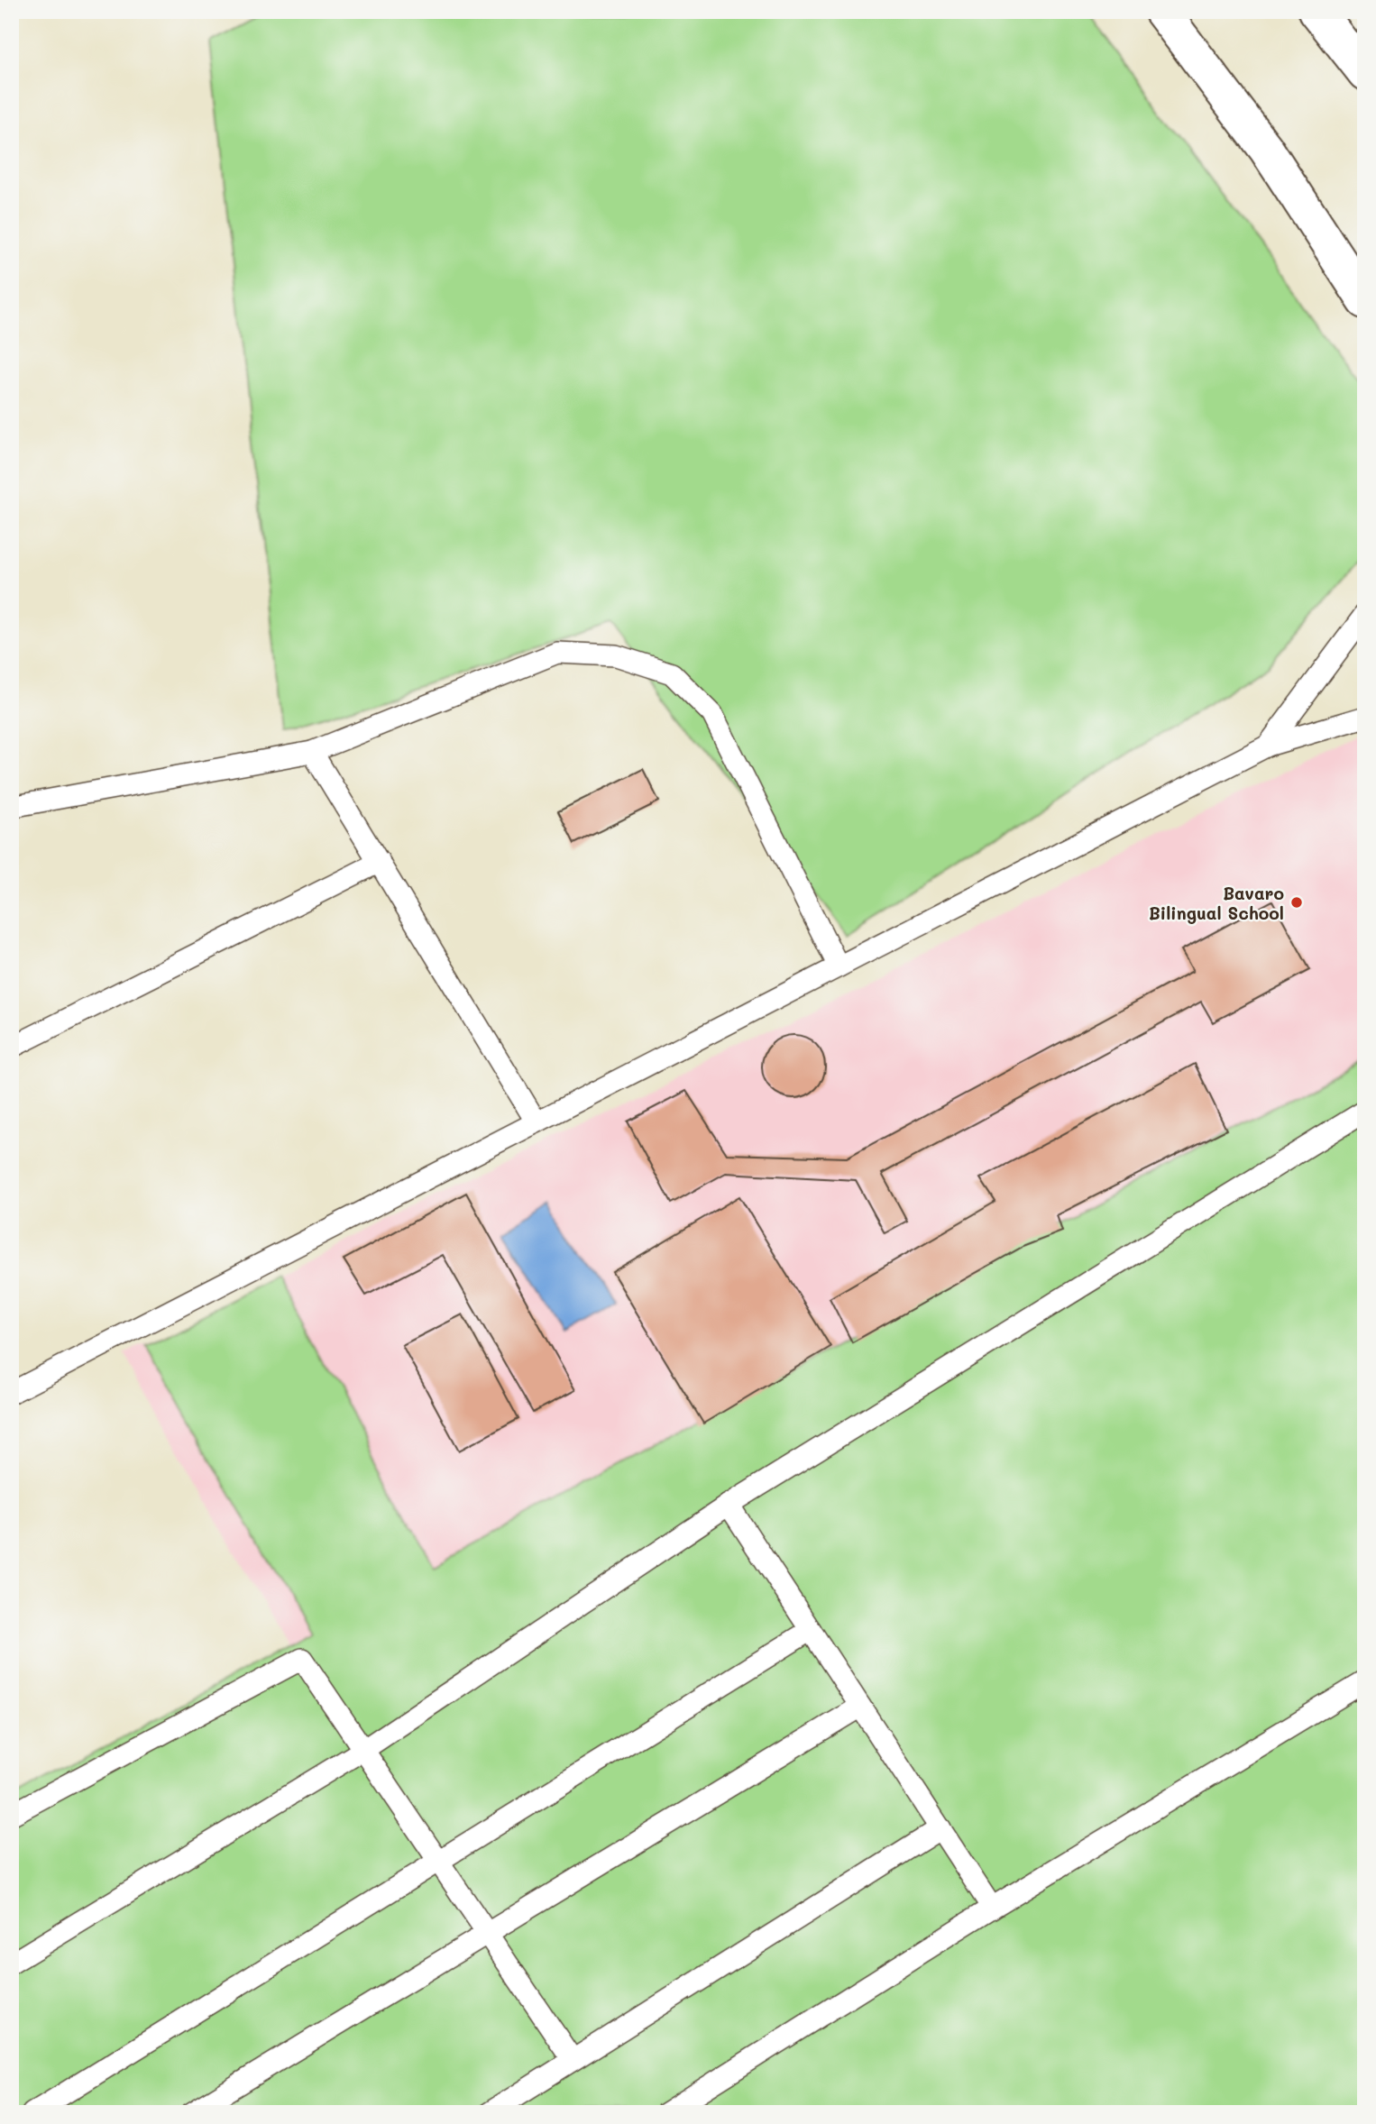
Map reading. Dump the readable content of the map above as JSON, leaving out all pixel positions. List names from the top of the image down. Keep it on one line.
{"places":["Bavaro Bilingual School"]}
